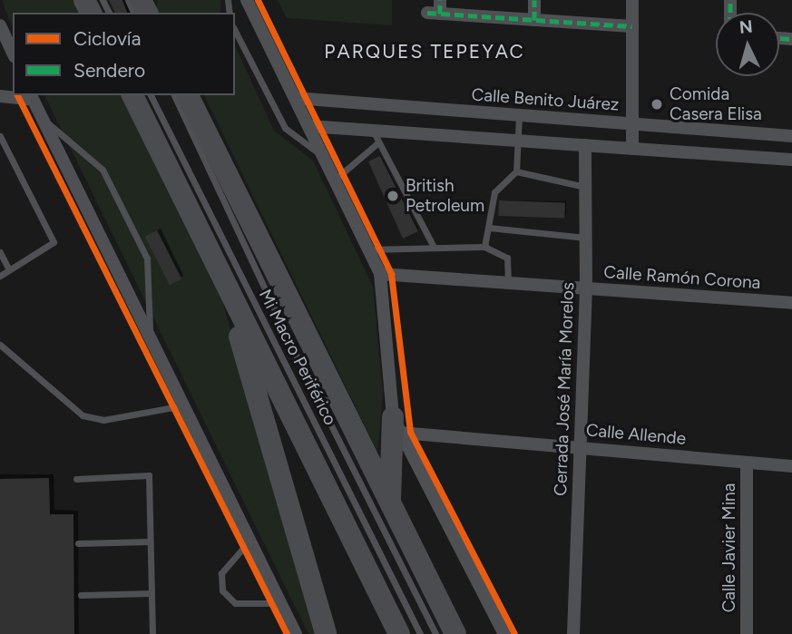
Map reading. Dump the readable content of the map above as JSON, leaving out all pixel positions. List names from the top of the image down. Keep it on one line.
{"streets":{"street":["Calle Benito Juárez","Calle Ramón Corona","Cerrada José María Morelos","Calle Allende","Calle Javier Mina"],"lane":["Mi Macro Periférico"]},"crossings":[["Calle Ramón Corona","Cerrada José María Morelos"],["Cerrada José María Morelos","Calle Allende"],["Calle Allende","Calle Javier Mina"]],"districts":["PARQUES TEPEYAC"],"places":["Comida Casera Elisa","British Petroleum"],"legend":["Ciclovía","Sendero"],"north":"top"}
